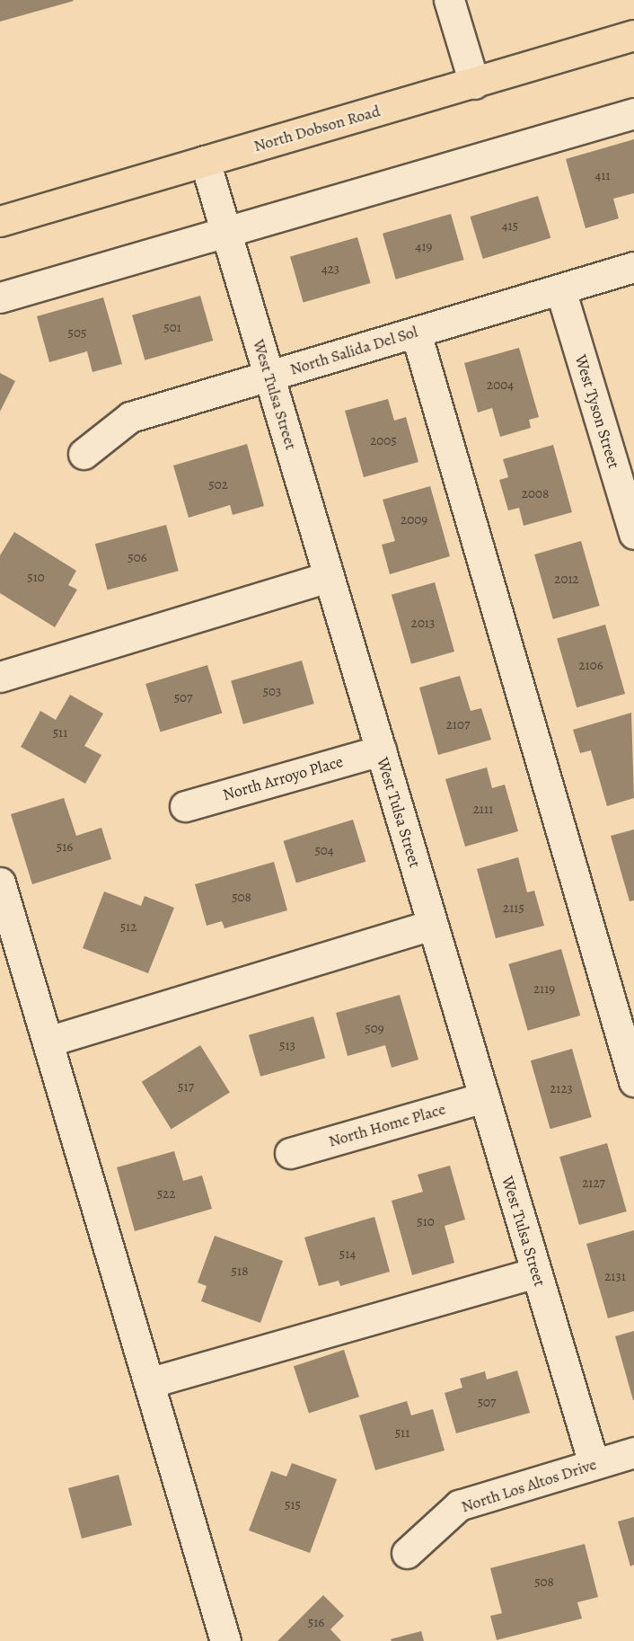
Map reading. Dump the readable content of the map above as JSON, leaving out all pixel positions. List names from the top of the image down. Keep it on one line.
{"streets":{"main road":["North Dobson Road"],"street":["North Salida Del Sol","West Tulsa Street","West Tyson Street","North Arroyo Place","North Home Place","North Los Altos Drive"]},"crossings":[["North Dobson Road","West Tulsa Street"],["North Salida Del Sol","West Tulsa Street"],["North Salida Del Sol","West Tyson Street"],["West Tulsa Street","North Arroyo Place"],["West Tulsa Street","North Home Place"],["West Tulsa Street","North Los Altos Drive"]],"house_numbers":["411","415","419","423","501","505","2004","2005","502","2008","2009","506","510","2012","2013","2106","503","507","2107","511","2111","516","504","508","2115","512","2119","509","513","517","2123","2127","522","510","514","518","2131","507","511","515","508","516"]}
